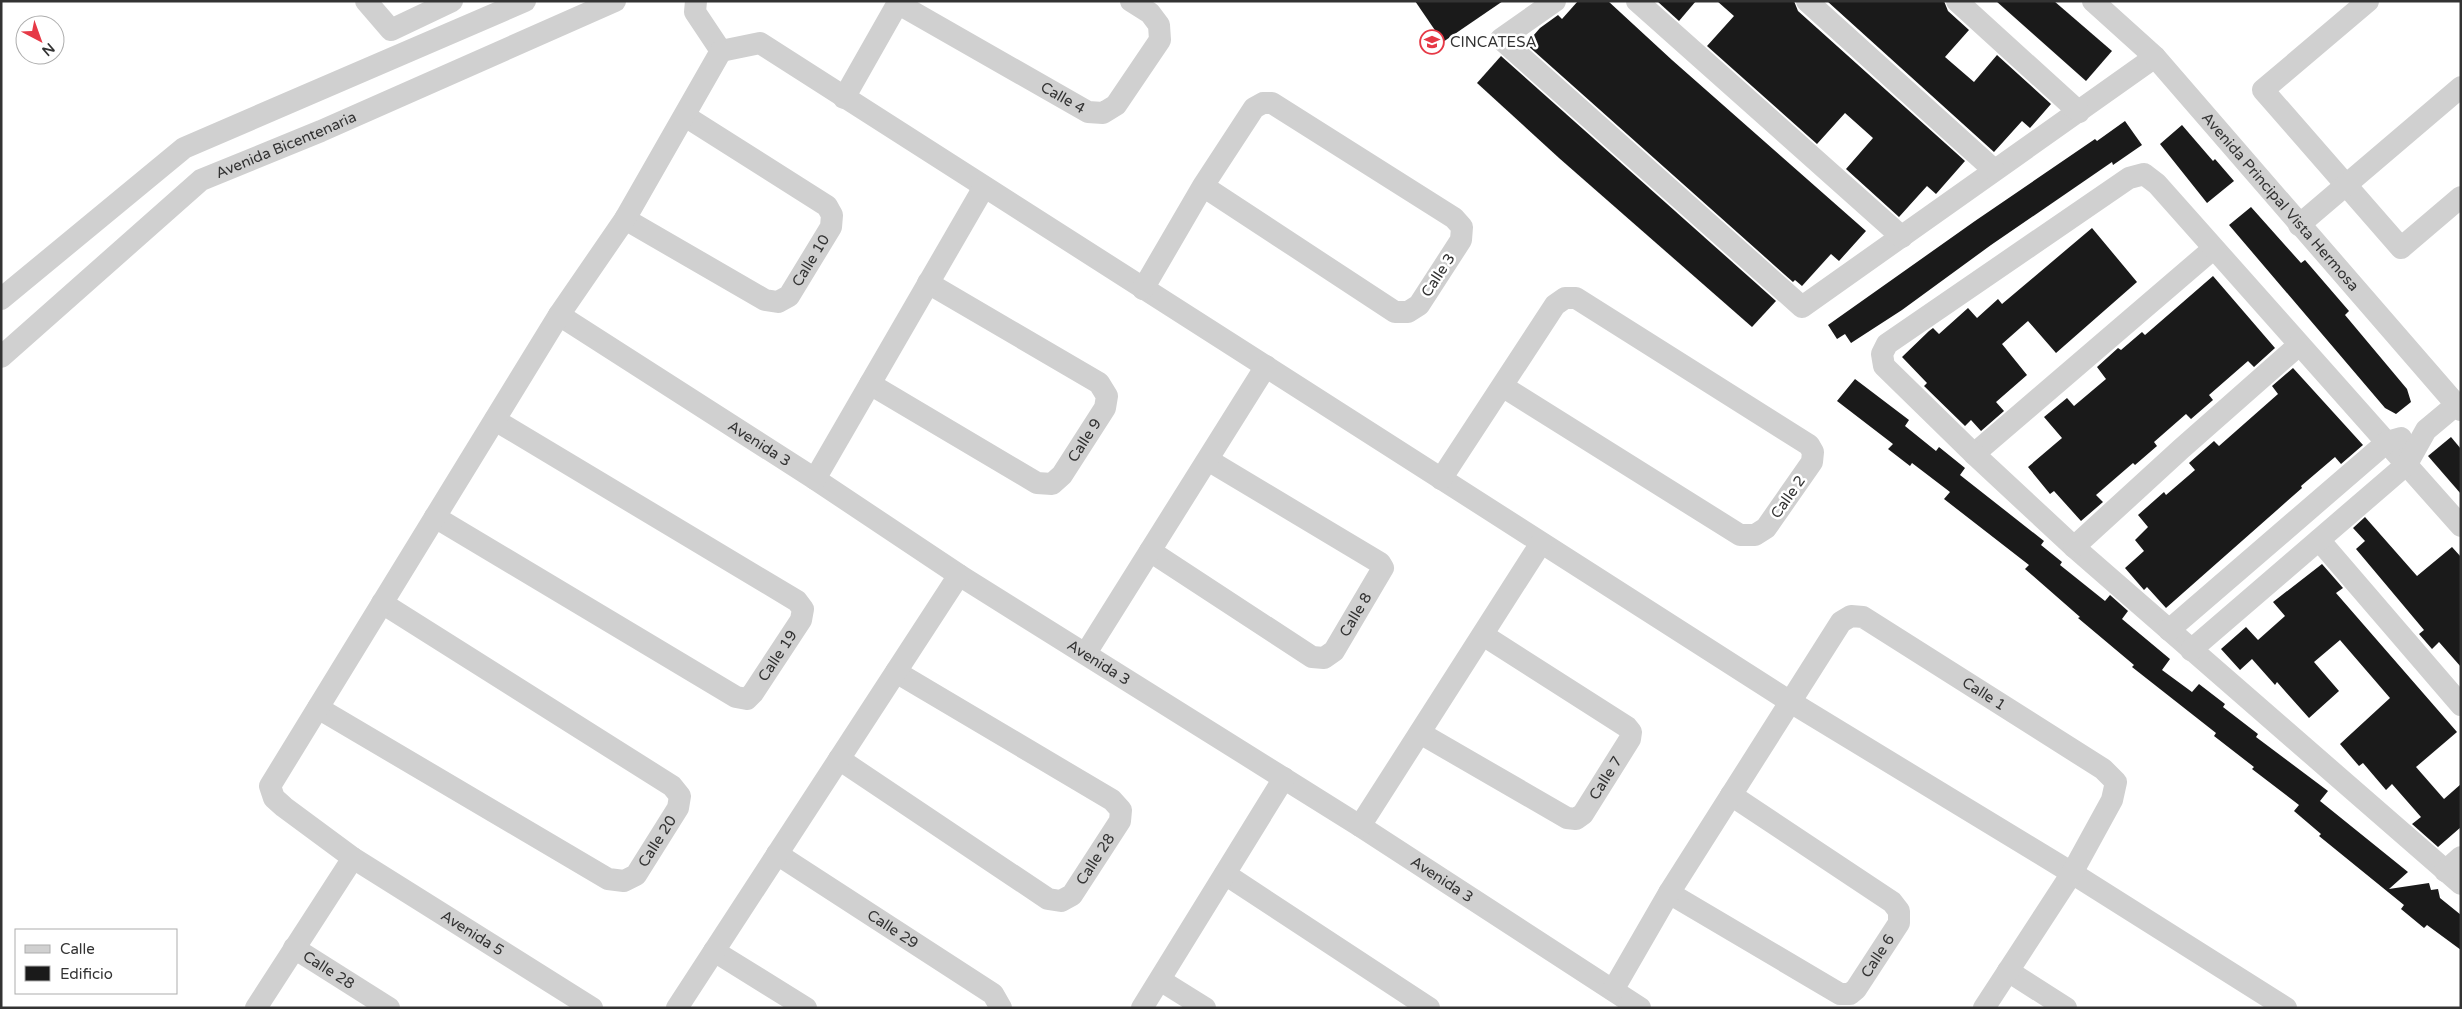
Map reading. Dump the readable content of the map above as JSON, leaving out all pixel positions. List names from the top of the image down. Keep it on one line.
{"streets":{"street":["Calle 4","Avenida Bicentenaria","Avenida Principal Vista Hermosa","Calle 10","Calle 3","Calle 9","Avenida 3","Calle 2","Calle 8","Calle 19","Calle 1","Calle 7","Calle 20","Calle 28","Calle 29","Avenida 5","Calle 6"]},"crossings":[["Calle 20","Avenida 5"]],"places":{"school or university":["CINCATESA"]},"legend":["Calle","Edificio"],"north":"bottom right"}
